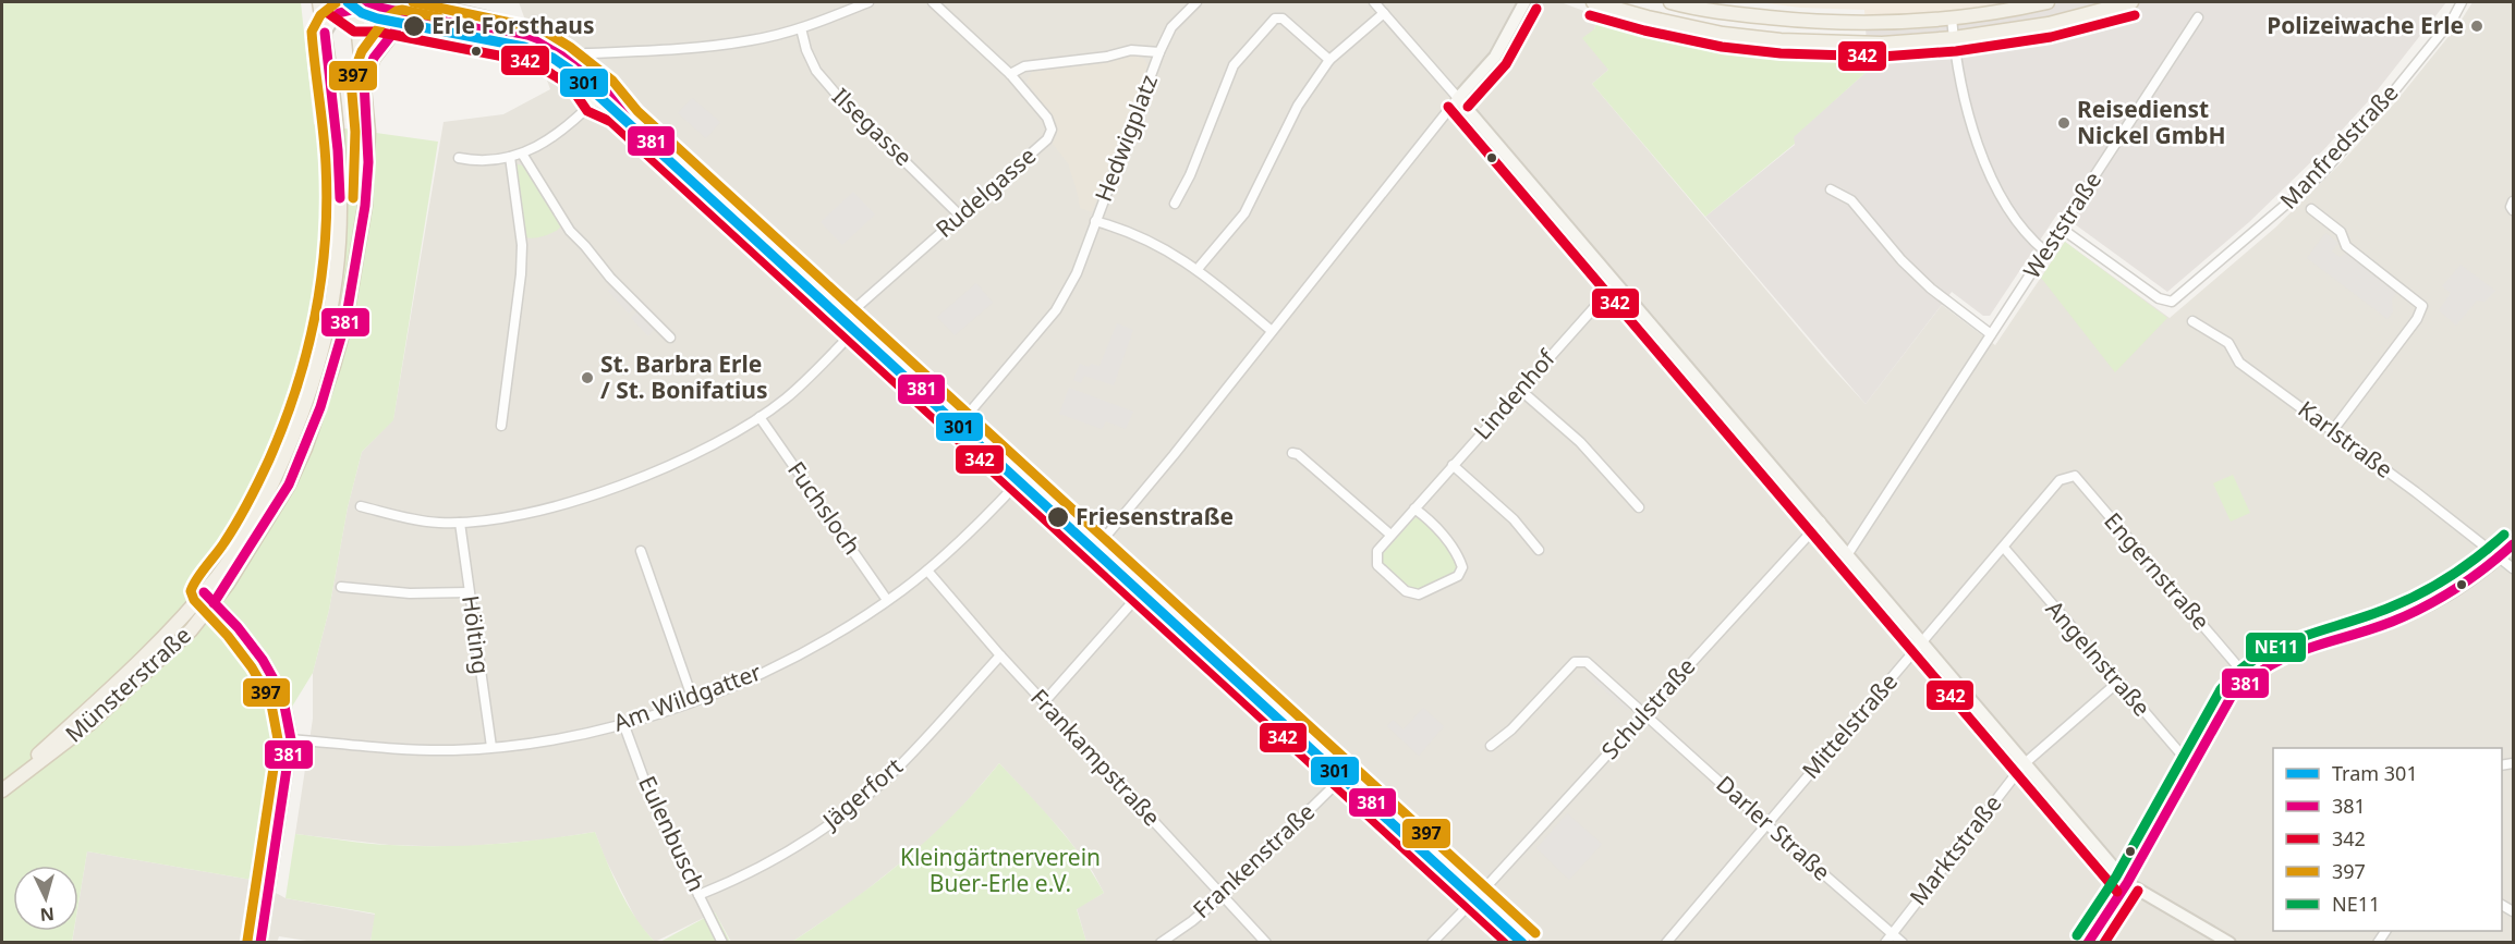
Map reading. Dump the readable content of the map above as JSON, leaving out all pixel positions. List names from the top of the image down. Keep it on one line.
{"streets":{"main road":["Münsterstraße"],"street":["Ilsegasse","Hedwigplatz","Manfredstraße","Rudelgasse","Weststraße","Lindenhof","Karlstraße","Fuchsloch","Engernstraße","Hölting","Angelnstraße","Am Wildgatter","Schulstraße","Mittelstraße","Frankampstraße","Jägerfort","Darler Straße","Eulenbusch","Marktstraße","Frankenstraße"]},"crossings":[["Ilsegasse","Rudelgasse"],["Hedwigplatz","Rudelgasse"],["Manfredstraße","Weststraße"],["Fuchsloch","Am Wildgatter"],["Engernstraße","Mittelstraße"],["Hölting","Am Wildgatter"],["Angelnstraße","Mittelstraße"],["Angelnstraße","Marktstraße"],["Am Wildgatter","Frankampstraße"],["Am Wildgatter","Eulenbusch"],["Schulstraße","Darler Straße"],["Mittelstraße","Darler Straße"],["Frankampstraße","Jägerfort"],["Frankampstraße","Frankenstraße"],["Jägerfort","Eulenbusch"],["Darler Straße","Marktstraße"]],"parks":["Kleingärtnerverein Buer-Erle e.V."],"places":["Erle Forsthaus","Polizeiwache Erle","Reisedienst Nickel GmbH","St. Barbra Erle / St. Bonifatius","Friesenstraße"],"lines":["tram line 301","transit line 397","transit line 381","transit line 342","transit line NE11"],"legend":["Tram 301","381","342","397","NE11"],"north":"bottom"}
